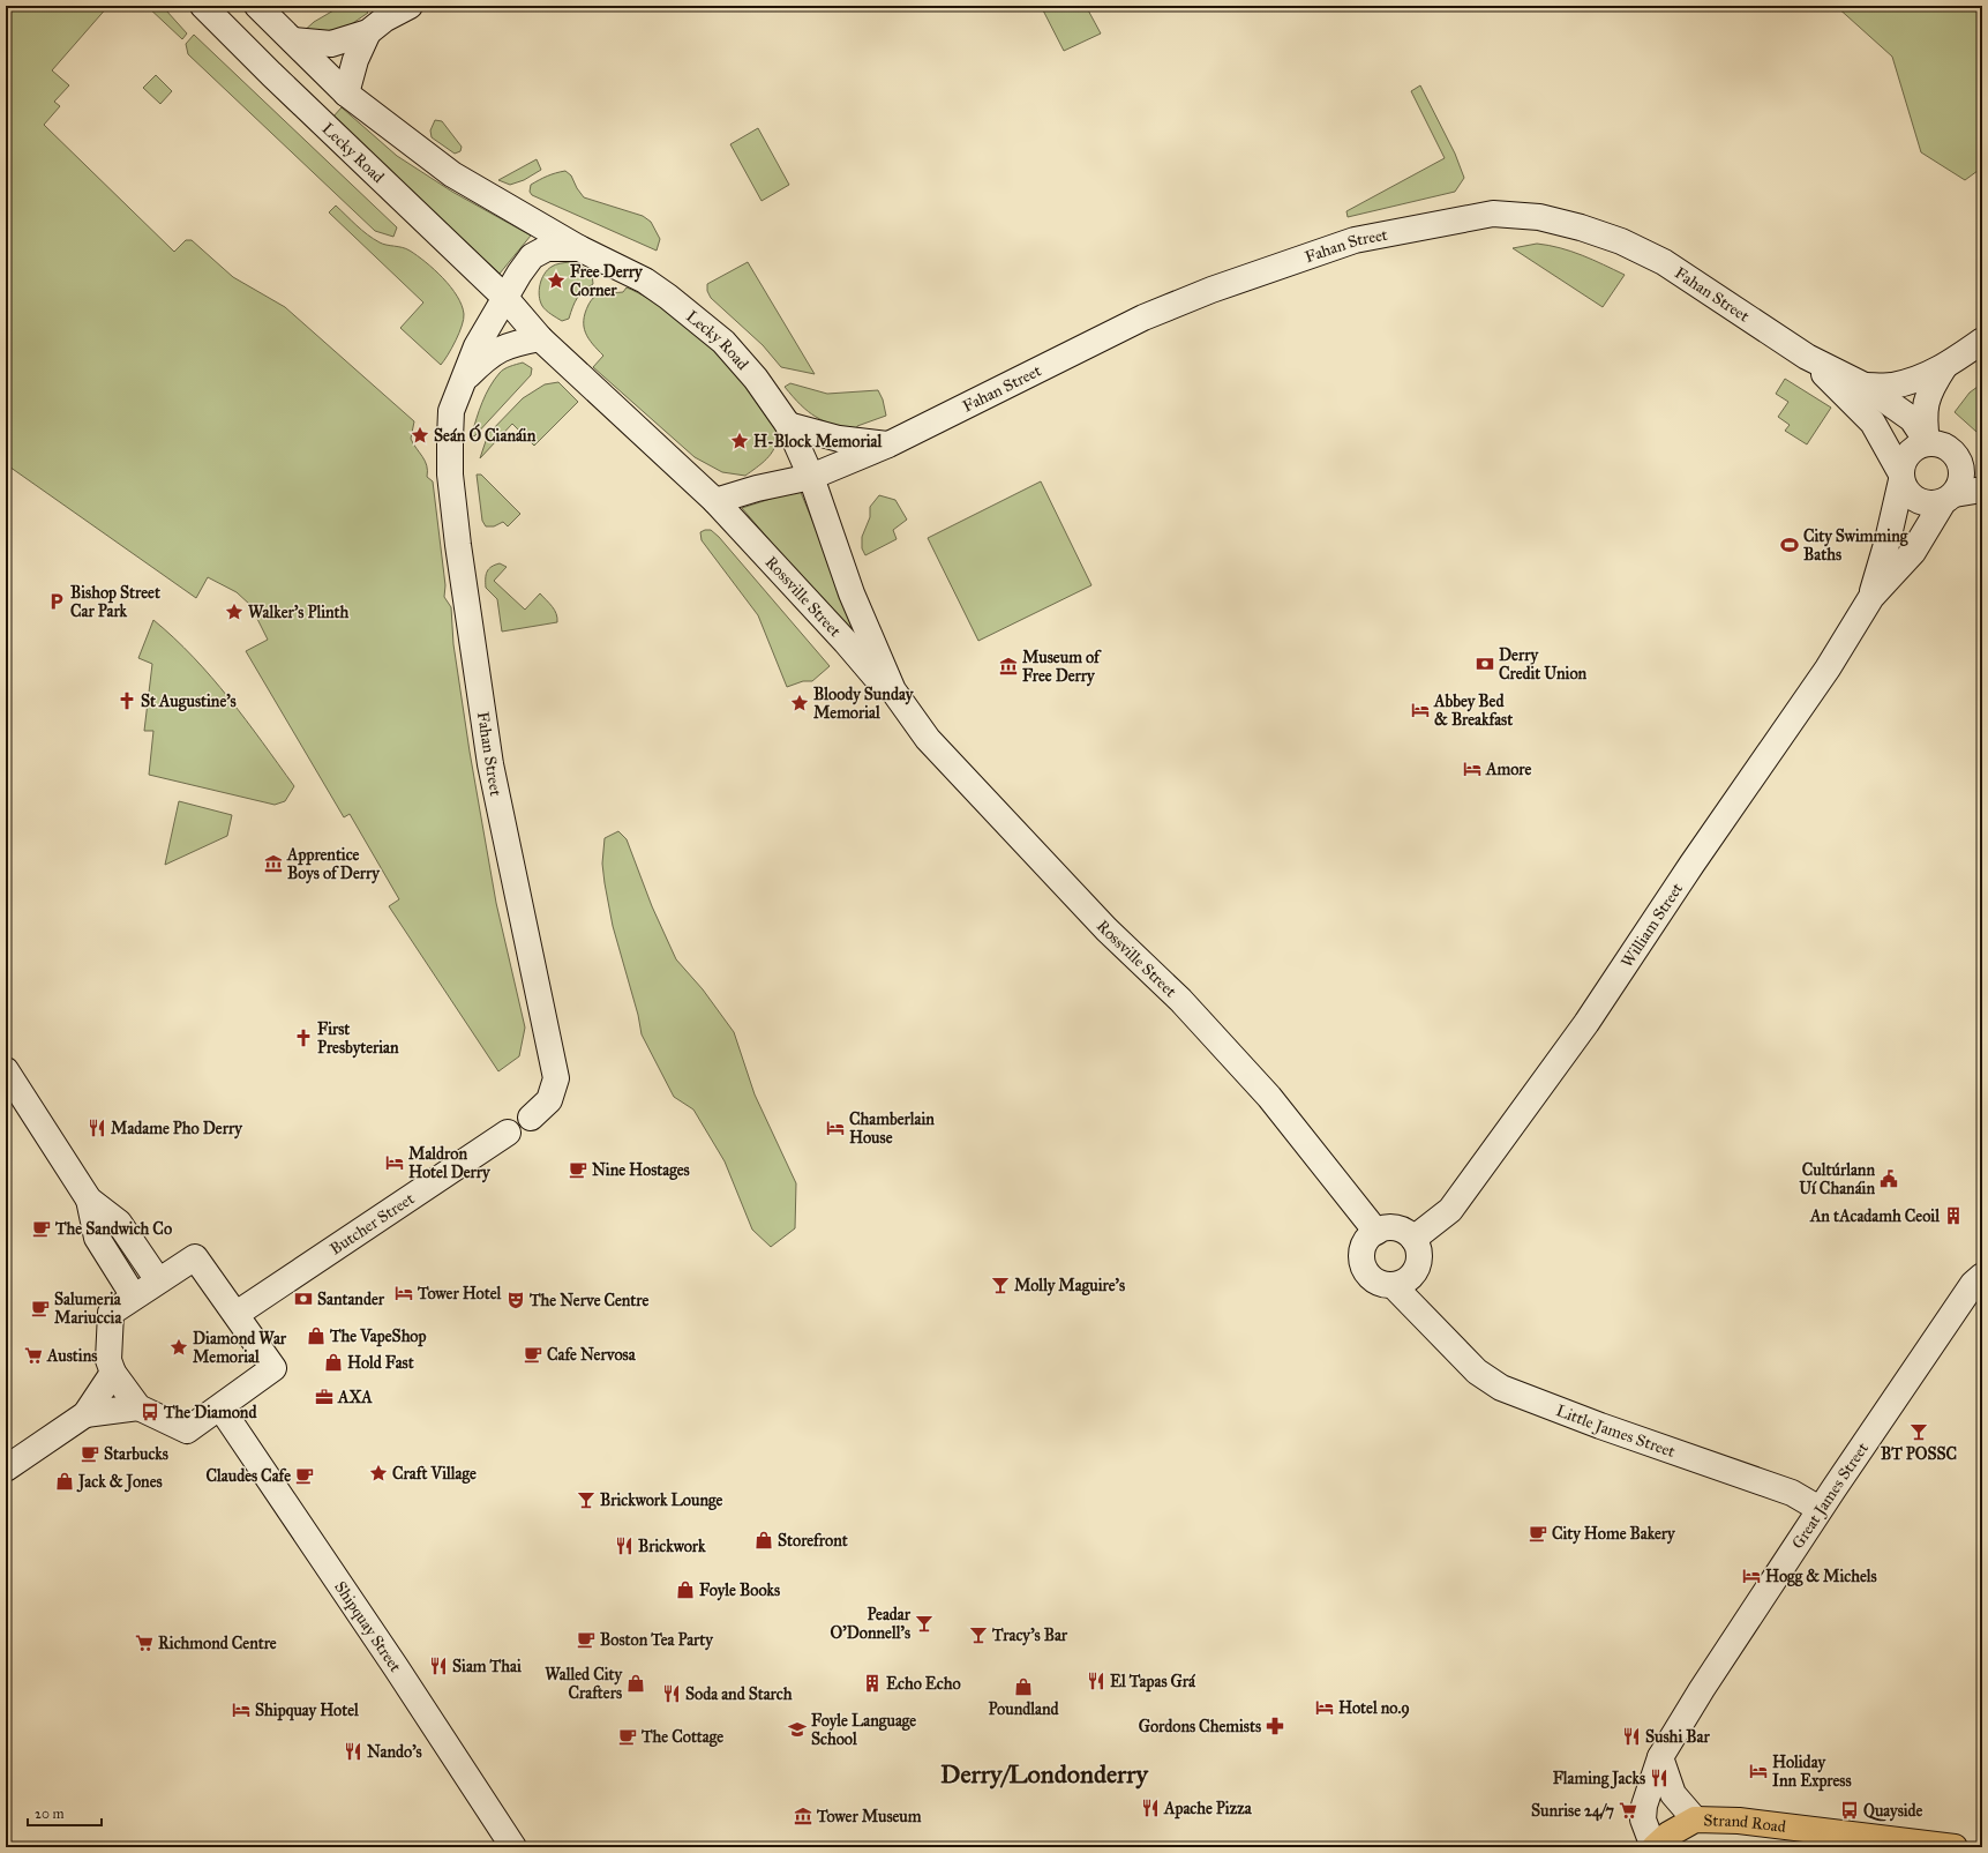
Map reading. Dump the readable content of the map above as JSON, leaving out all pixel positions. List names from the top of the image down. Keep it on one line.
{"streets":{"main road":["Lecky Road","Fahan Street","Rossville Street","William Street","Butcher Street","Little James Street","Great James Street","Shipquay Street","Strand Road"]},"crossings":[["Lecky Road","Fahan Street"],["Lecky Road","Rossville Street"],["Fahan Street","Rossville Street"],["Fahan Street","William Street"],["Rossville Street","William Street"],["Rossville Street","Little James Street"],["William Street","Little James Street"],["Butcher Street","Shipquay Street"],["Little James Street","Great James Street"],["Great James Street","Strand Road"]],"districts":["Derry/Londonderry"],"places":{"place":["Free Derry Corner","Seán Ó Cianáin","H-Block Memorial","Walker's Plinth","Bloody Sunday Memorial","Diamond War Memorial","Craft Village"],"sports":["City Swimming Baths"],"parking":["Bishop Street Car Park"],"bank":["Derry Credit Union","Santander"],"museum":["Museum of Free Derry","Apprentice Boys of Derry","Tower Museum"],"church":["St Augustine's","First Presbyterian"],"hotel":["Abbey Bed & Breakfast","Amore","Chamberlain House","Maldron Hotel Derry","Tower Hotel","Hogg & Michels","Hotel no.9","Shipquay Hotel","Holiday Inn Express"],"restaurant":["Madame Pho Derry","Brickwork","Siam Thai","El Tapas Grá","Soda and Starch","Sushi Bar","Nando's","Flaming Jacks","Apache Pizza"],"cafe":["Nine Hostages","The Sandwich Co","Salumeria Mariuccia","Cafe Nervosa","Starbucks","Claudes Cafe","City Home Bakery","Boston Tea Party","The Cottage"],"public building":["Cultúrlann Uí Chanáin"],"building":["An tAcadamh Ceoil","Echo Echo"],"bar":["Molly Maguire’s","BT POSSC","Brickwork Lounge","Peadar O’Donnell's","Tracy's Bar"],"theatre":["The Nerve Centre"],"shop":["The VapeShop","Hold Fast","Jack & Jones","Storefront","Foyle Books","Walled City Crafters","Poundland"],"supermarket":["Austins","Richmond Centre","Sunrise 24/7"],"office":["AXA"],"bus stop":["The Diamond","Quayside"],"pharmacy":["Gordons Chemists"],"school or university":["Foyle Language School"]},"scale_bar":"20 m"}
